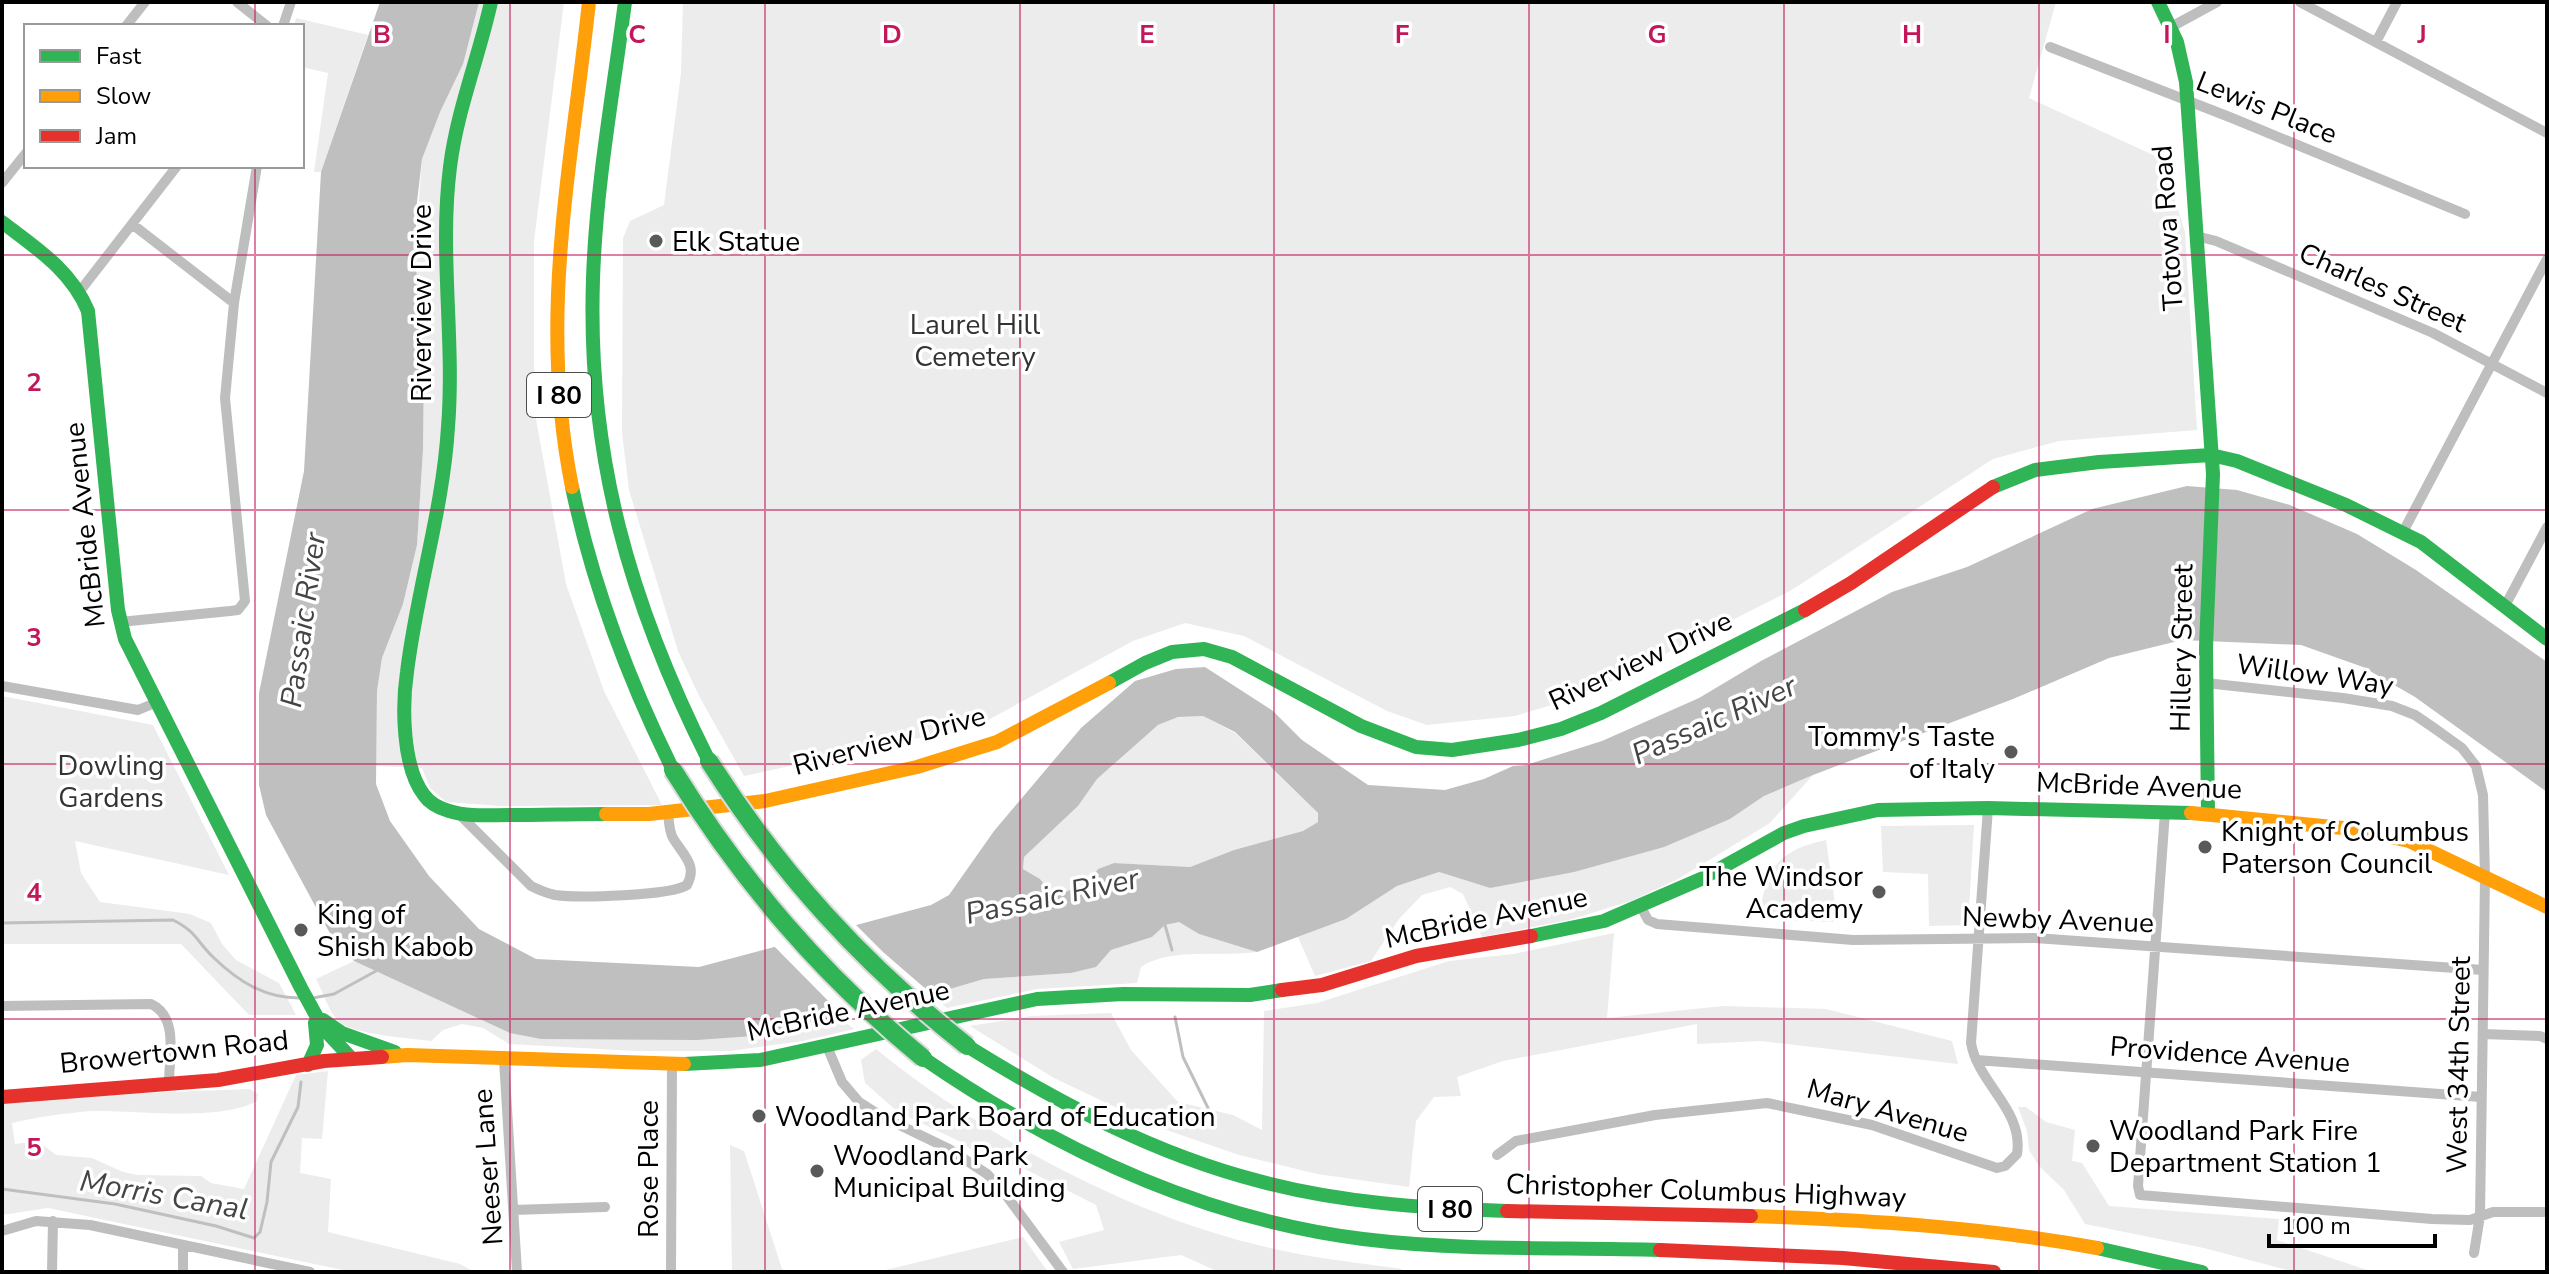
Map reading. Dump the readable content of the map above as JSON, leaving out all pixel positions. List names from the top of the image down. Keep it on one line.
{"streets":{"main road":["Totowa Road","Riverview Drive","I 80","McBride Avenue","Hillery Street","Browertown Road","Christopher Columbus Highway"],"street":["Lewis Place","Charles Street","Willow Way","Newby Avenue","Providence Avenue","West 34th Street","Mary Avenue","Neeser Lane","Rose Place"]},"crossings":[["Lewis Place","Totowa Road"],["Totowa Road","Charles Street"],["Totowa Road","Riverview Drive"],["Totowa Road","Hillery Street"],["Riverview Drive","Hillery Street"],["McBride Avenue","Hillery Street"],["McBride Avenue","Willow Way"],["McBride Avenue","Newby Avenue"],["McBride Avenue","Browertown Road"],["McBride Avenue","West 34th Street"],["McBride Avenue","Neeser Lane"],["McBride Avenue","Rose Place"],["Hillery Street","Willow Way"],["Willow Way","West 34th Street"],["Newby Avenue","West 34th Street"],["Providence Avenue","West 34th Street"],["Providence Avenue","Mary Avenue"]],"water":["Passaic River","Morris Canal"],"parks":["Laurel Hill Cemetery","Dowling Gardens"],"places":["Elk Statue","Tommy's Taste of Italy","Knight of Columbus Paterson Council","The Windsor Academy","King of Shish Kabob","Woodland Park Board of Education","Woodland Park Fire Department Station 1","Woodland Park Municipal Building"],"legend":["Fast","Slow","Jam"],"scale_bar":"100 m","grid":{"columns":["B","C","D","E","F","G","H","I","J"],"rows":["2","3","4","5"]}}
